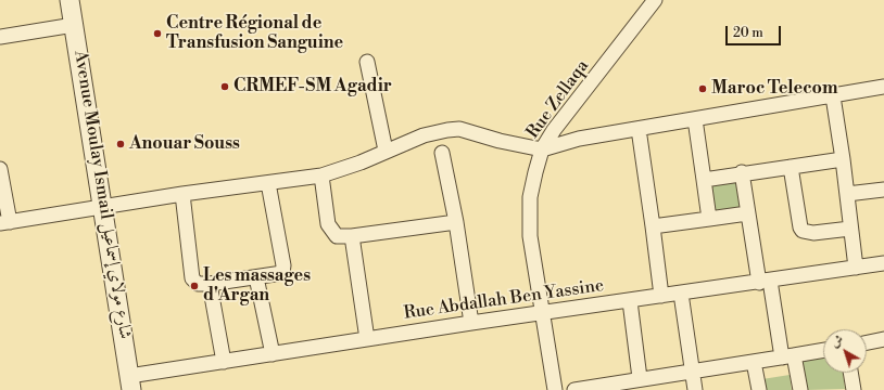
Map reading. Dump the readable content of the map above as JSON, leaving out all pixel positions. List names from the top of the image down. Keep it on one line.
{"streets":{"street":["Rue Zellaqa","Avenue Moulay Ismail شارع مولاي إسماعيل","Rue Abdallah Ben Yassine"]},"crossings":[["Rue Zellaqa","Rue Abdallah Ben Yassine"],["Avenue Moulay Ismail شارع مولاي إسماعيل","Rue Abdallah Ben Yassine"]],"places":["Centre Régional de Transfusion Sanguine","CRMEF-SM Agadir","Maroc Telecom","Anouar Souss","Les massages d'Argan"],"scale_bar":"20 m","north":"top left"}
